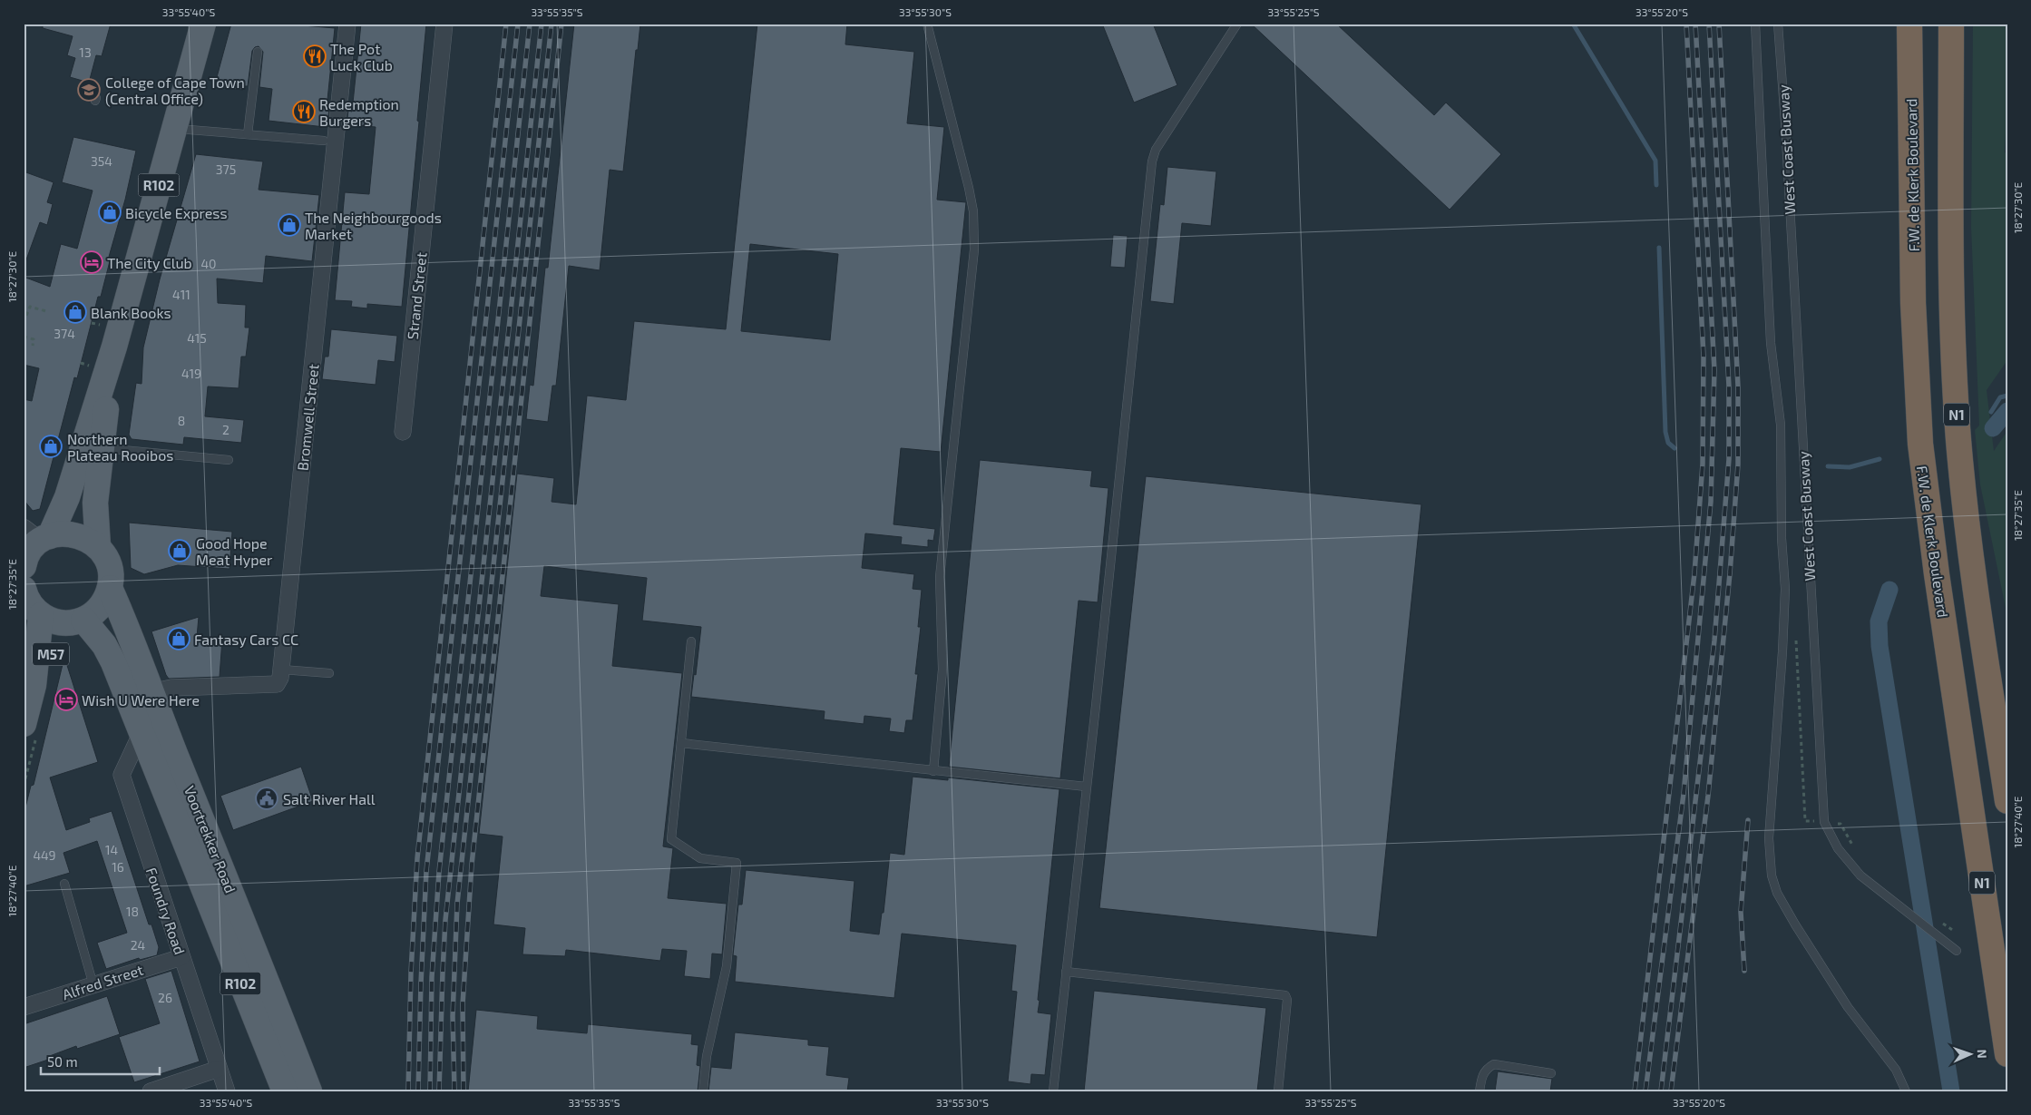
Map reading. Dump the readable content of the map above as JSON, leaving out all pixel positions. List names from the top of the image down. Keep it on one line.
{"streets":{"highway":["F.W. de Klerk Boulevard","N1"],"main road":["R102","M57","Voortrekker Road"],"street":["Strand Street","Bromwell Street","Foundry Road","Alfred Street"],"lane":["West Coast Busway"]},"crossings":[["R102","Voortrekker Road"],["M57","Voortrekker Road"],["Voortrekker Road","Foundry Road"],["Foundry Road","Alfred Street"]],"places":{"restaurant":["The Pot Luck Club","Redemption Burgers"],"school or university":["College of Cape Town (Central Office)"],"shop":["Bicycle Express","The Neighbourgoods Market","Blank Books","Northern Plateau Rooibos","Good Hope Meat Hyper","Fantasy Cars CC"],"hotel":["The City Club","Wish U Were Here"],"public building":["Salt River Hall"]},"house_numbers":["13","354","375","40","411","374","415","419","8","2","14","449","16","18","24","26"],"scale_bar":"50 m","north":"right","coordinates":["33°55'40\"S","33°55'35\"S","33°55'30\"S","33°55'25\"S","33°55'20\"S","18°27'30\"E","18°27'35\"E","18°27'40\"E"]}
